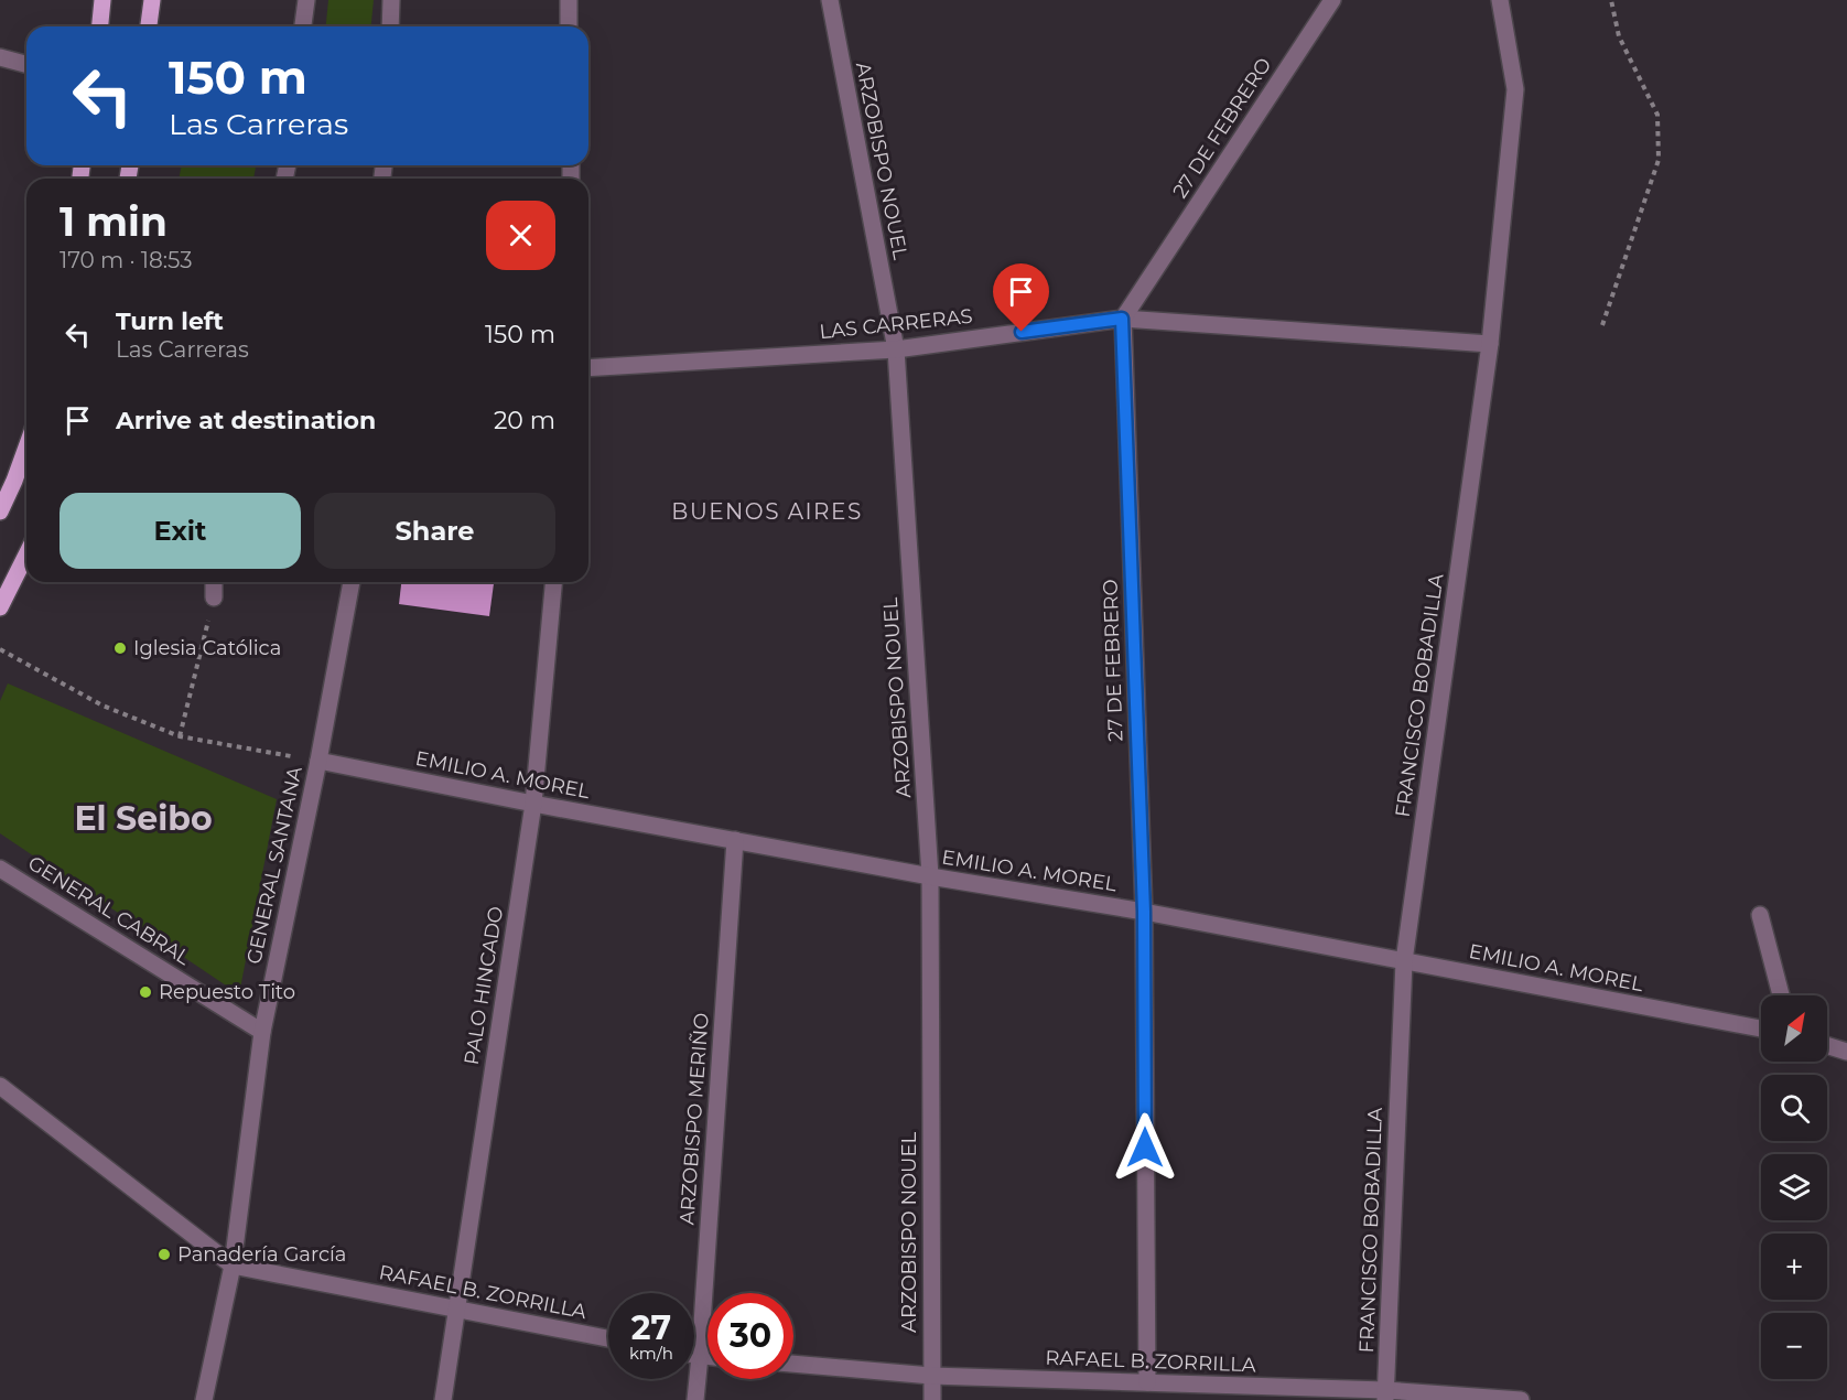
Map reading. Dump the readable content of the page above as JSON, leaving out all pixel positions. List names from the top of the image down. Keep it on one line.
{"streets":{"street":["27 DE FEBRERO","ARZOBISPO NOUEL","LAS CARRERAS","FRANCISCO BOBADILLA","EMILIO A. MOREL","GENERAL SANTANA","GENERAL CABRAL","PALO HINCADO","ARZOBISPO MERIÑO","RAFAEL B. ZORRILLA"]},"crossings":[["27 DE FEBRERO","LAS CARRERAS"],["27 DE FEBRERO","EMILIO A. MOREL"],["27 DE FEBRERO","RAFAEL B. ZORRILLA"],["ARZOBISPO NOUEL","LAS CARRERAS"],["ARZOBISPO NOUEL","EMILIO A. MOREL"],["ARZOBISPO NOUEL","RAFAEL B. ZORRILLA"],["LAS CARRERAS","FRANCISCO BOBADILLA"],["FRANCISCO BOBADILLA","EMILIO A. MOREL"],["FRANCISCO BOBADILLA","RAFAEL B. ZORRILLA"],["EMILIO A. MOREL","GENERAL SANTANA"],["EMILIO A. MOREL","PALO HINCADO"],["EMILIO A. MOREL","ARZOBISPO MERIÑO"],["GENERAL SANTANA","GENERAL CABRAL"],["GENERAL SANTANA","RAFAEL B. ZORRILLA"],["PALO HINCADO","RAFAEL B. ZORRILLA"]],"districts":["BUENOS AIRES","El Seibo"],"places":["Iglesia Católica","Repuesto Tito","Panadería García"],"north":"top right","page":{"turn":["150 m","Las Carreras"],"heading":["1 min","170 m · 18:53"],"list":[{"name":"Turn left","note":"Las Carreras","value":"150 m"},{"name":"Arrive at destination","value":"20 m"}],"buttons":["Exit","Share"],"map_buttons":["+","−"],"speed":"27 km/h","limit":"30"}}
